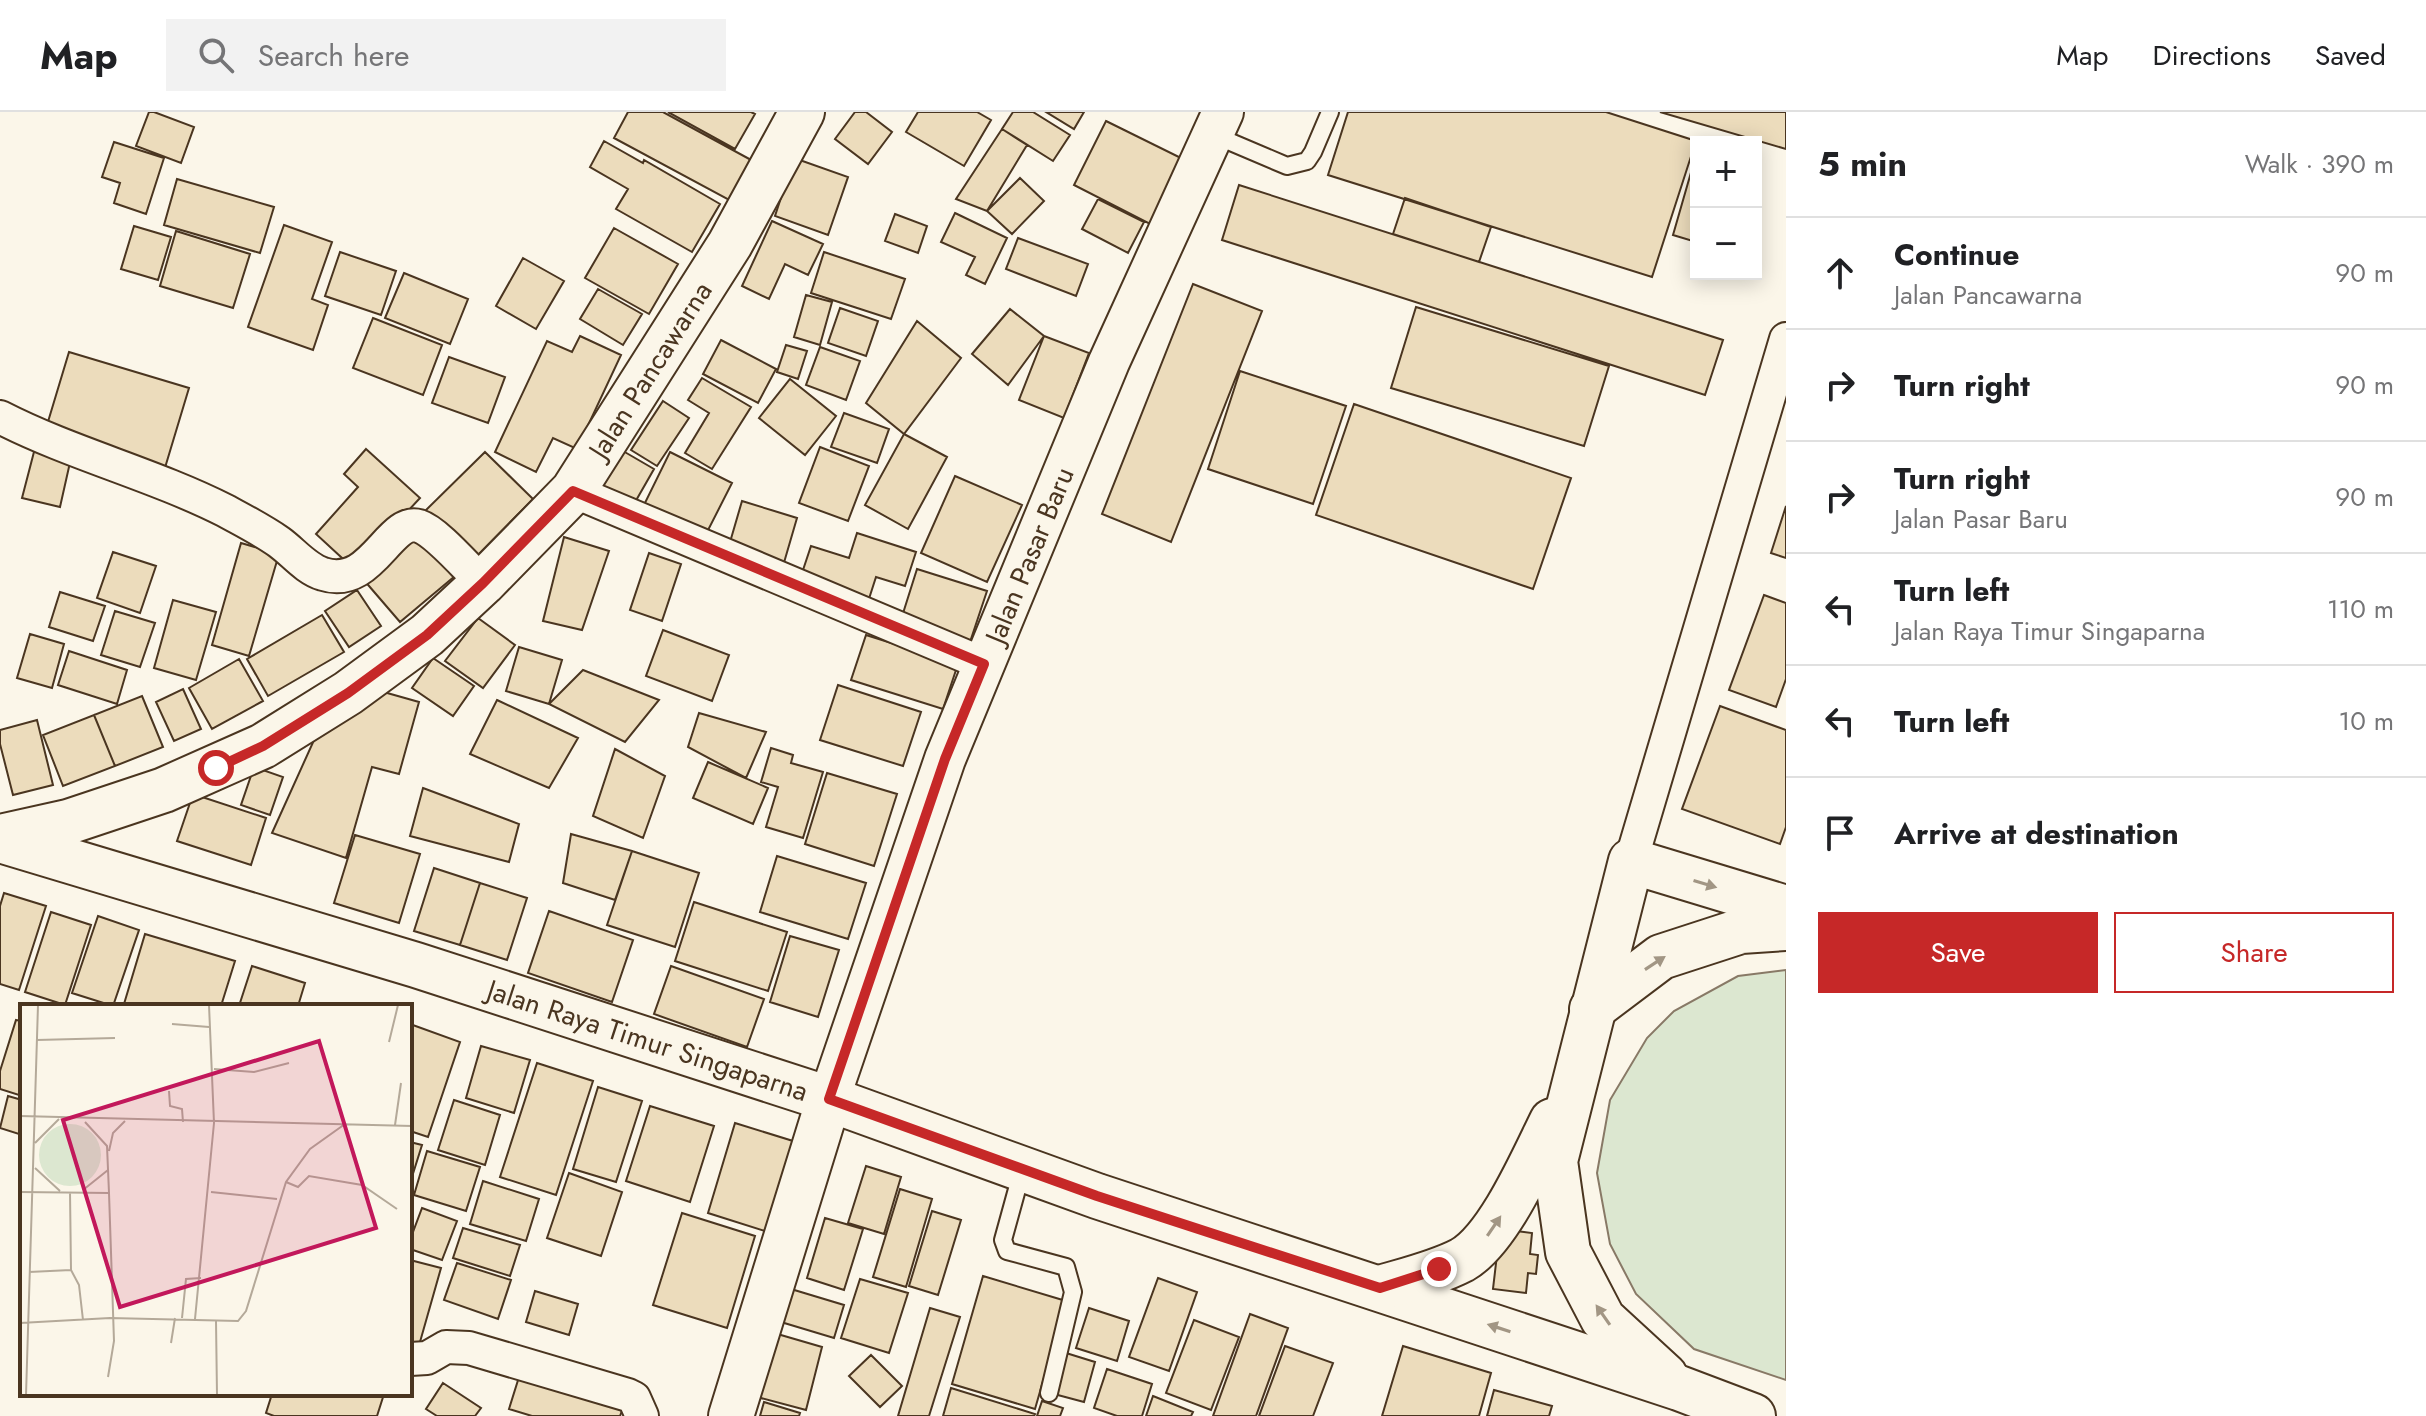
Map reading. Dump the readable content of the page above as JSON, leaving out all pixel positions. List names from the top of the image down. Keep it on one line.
{"streets":{"main road":["Jalan Pancawarna","Jalan Raya Timur Singaparna"],"street":["Jalan Pasar Baru"]},"crossings":[["Jalan Pancawarna","Jalan Raya Timur Singaparna"],["Jalan Pasar Baru","Jalan Raya Timur Singaparna"]],"page":{"header":"Map","search":"Search here","nav":["Map","Directions","Saved"],"heading":["5 min","Walk · 390 m"],"map_buttons":["+","−"],"list":[["Continue","Jalan Pancawarna","90 m"],["Turn right","90 m"],["Turn right","Jalan Pasar Baru","90 m"],["Turn left","Jalan Raya Timur Singaparna","110 m"],["Turn left","10 m"],"Arrive at destination"],"buttons":["Save","Share"]}}
